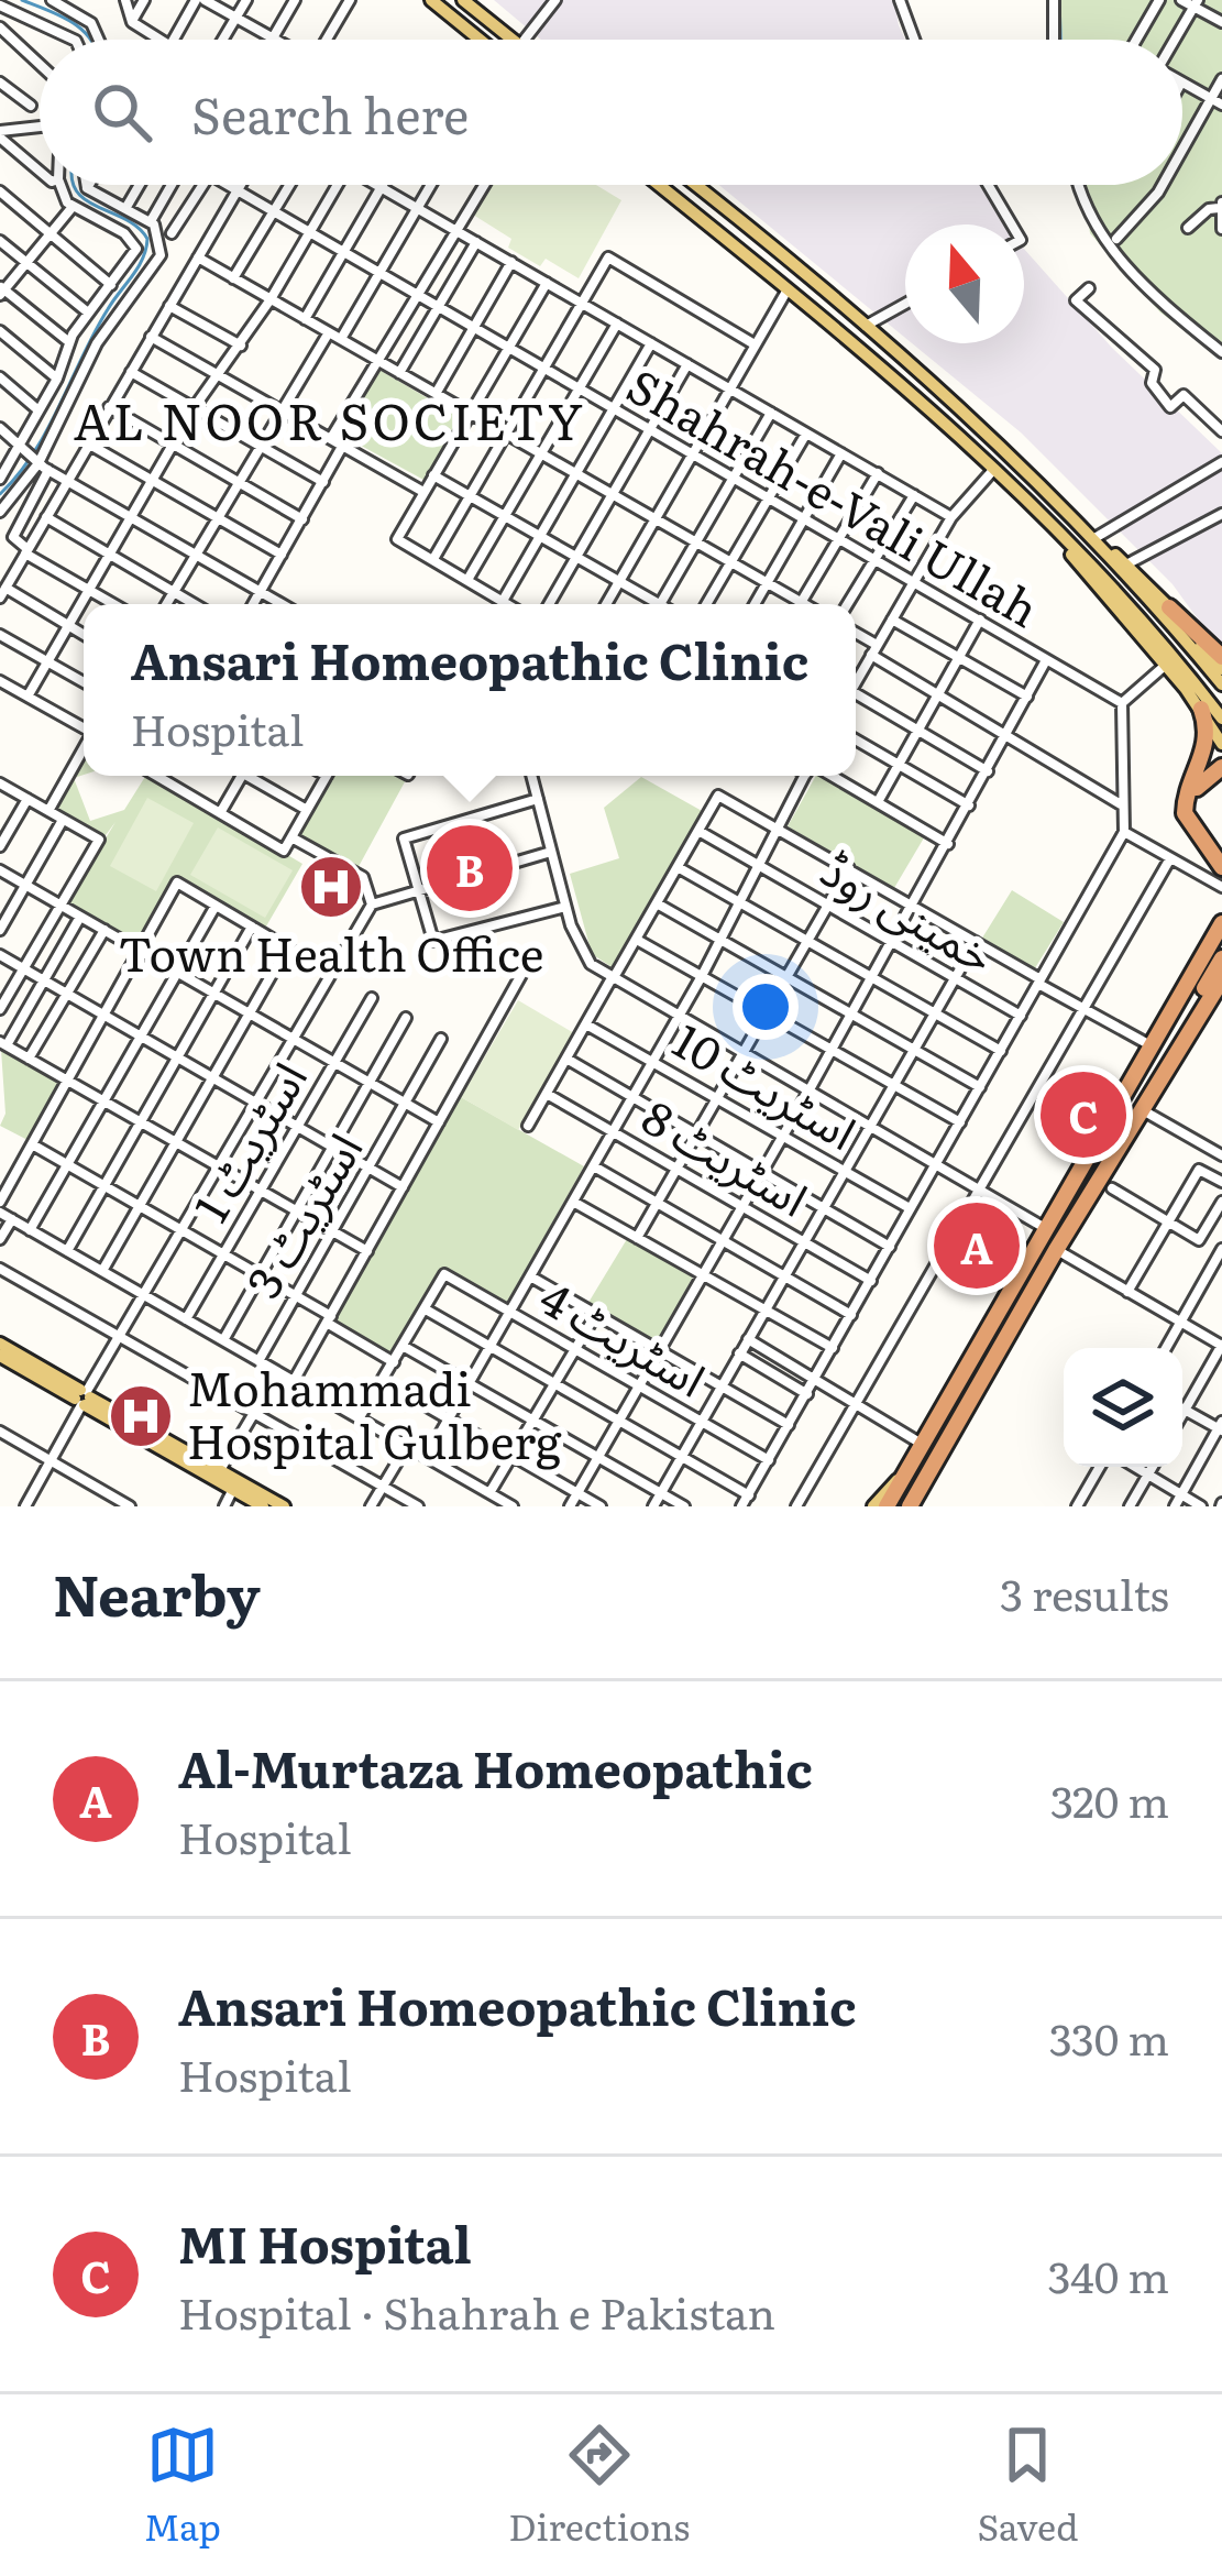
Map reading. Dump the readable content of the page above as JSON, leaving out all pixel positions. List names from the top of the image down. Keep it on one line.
{"streets":{"street":["Shahrah-e-Vali Ullah","خمینی روڈ","اسٹریٹ 10","اسٹریٹ 1","اسٹریٹ 8","اسٹریٹ 3","اسٹریٹ 4"]},"districts":["AL NOOR SOCIETY"],"places":{"hospital":["Town Health Office","Mohammadi Hospital Gulberg"]},"north":"top","page":{"search":"Search here","popup":["Ansari Homeopathic Clinic","Hospital"],"pins":["B","C","A"],"heading":["Nearby","3 results"],"list":[{"mark":"A","name":"Al-Murtaza Homeopathic","note":"Hospital","value":"320 m"},{"mark":"B","name":"Ansari Homeopathic Clinic","note":"Hospital","value":"330 m"},{"mark":"C","name":"MI Hospital","note":"Hospital · Shahrah e Pakistan","value":"340 m"}],"nav":["Map","Directions","Saved"]}}
